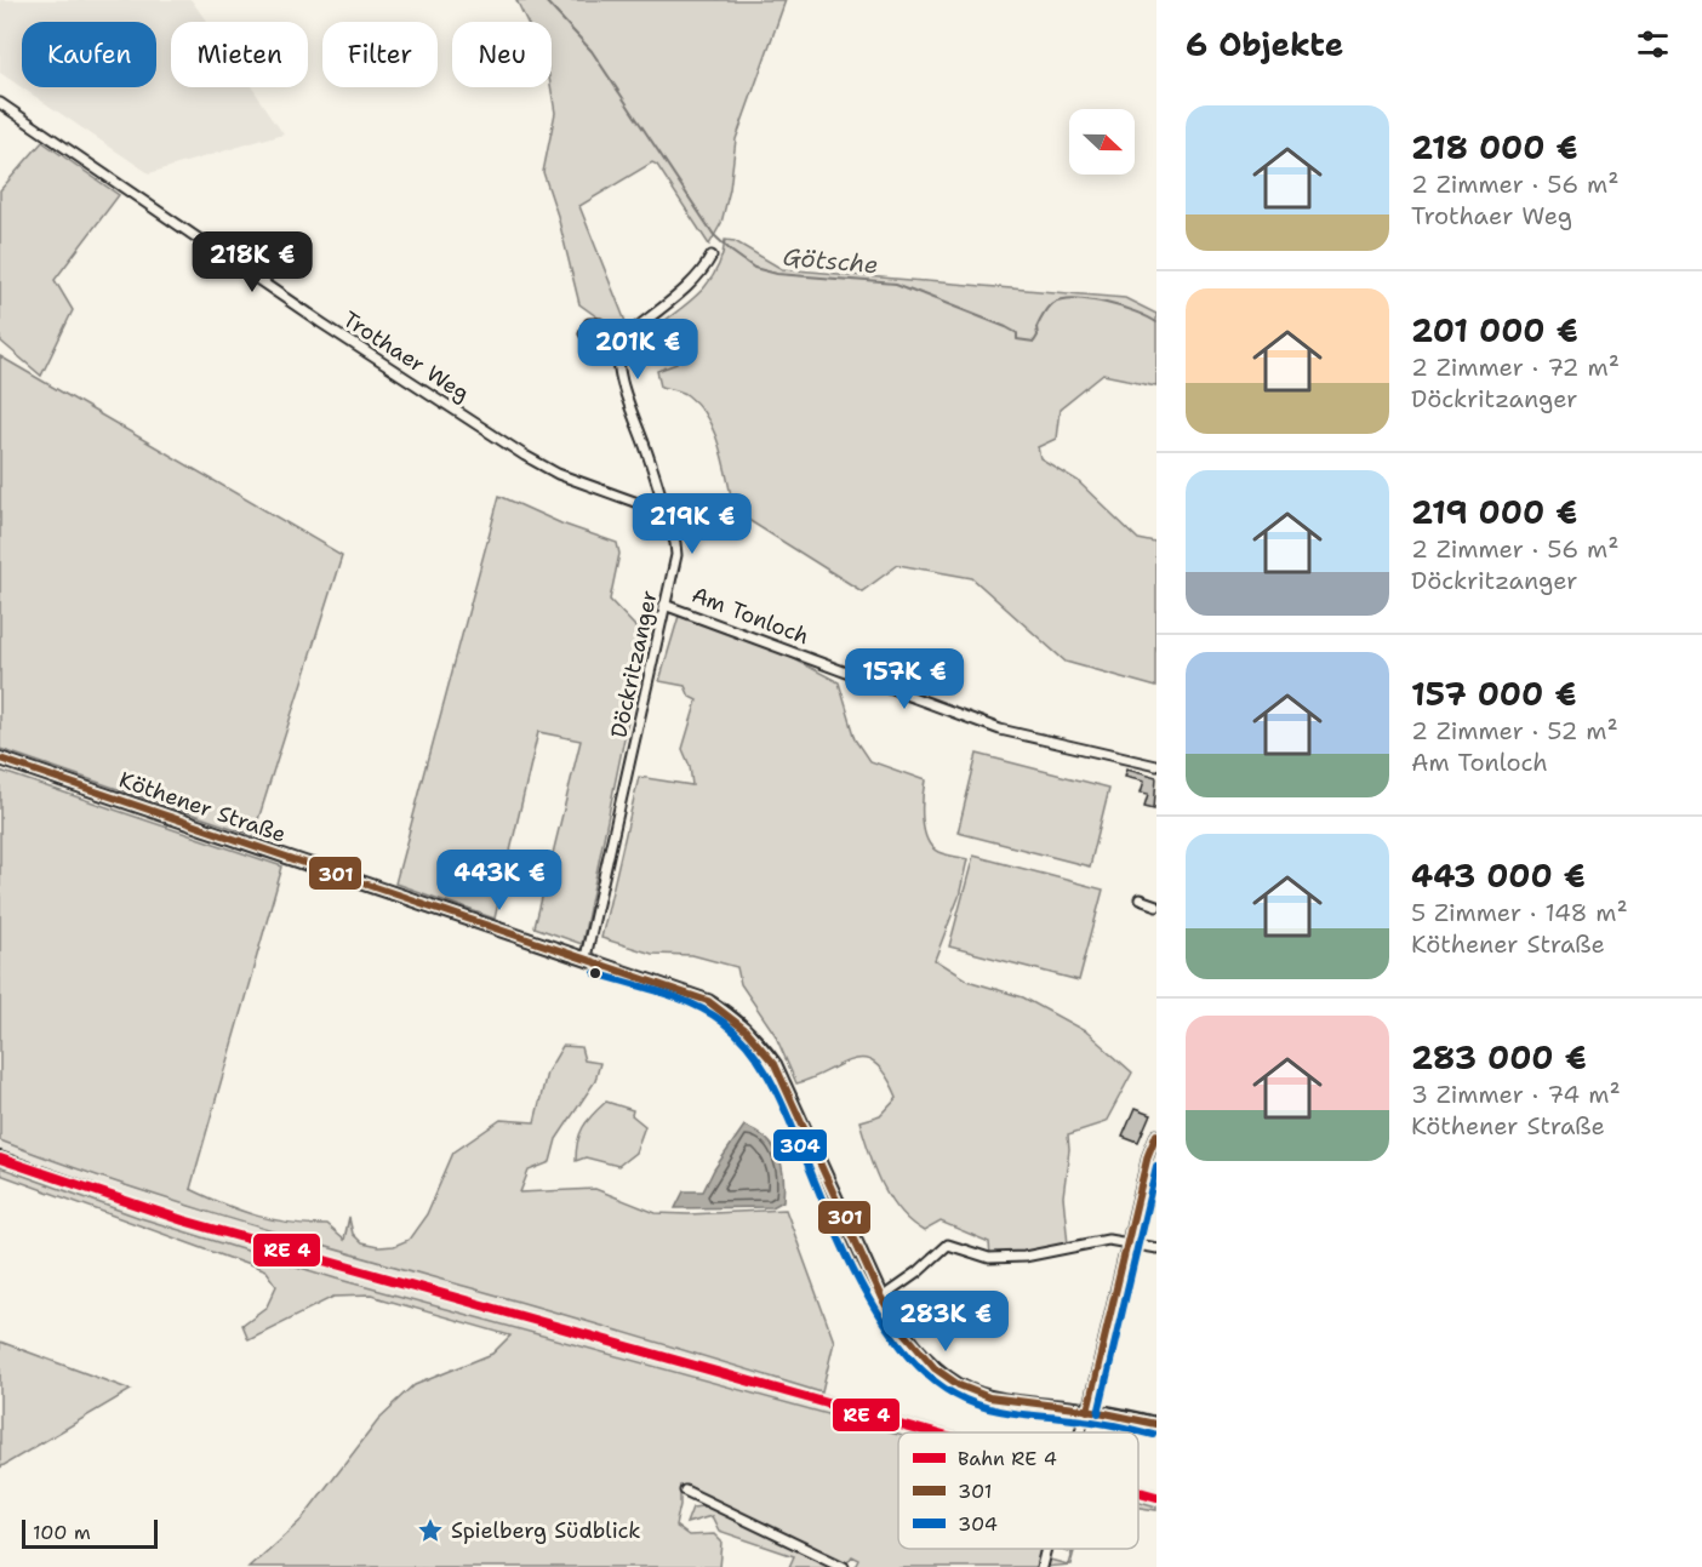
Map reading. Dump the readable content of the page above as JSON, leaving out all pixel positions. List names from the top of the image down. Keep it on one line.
{"streets":{"main road":["Köthener Straße"],"street":["Trothaer Weg","Am Tonloch","Döckritzanger"]},"crossings":[["Trothaer Weg","Döckritzanger"],["Am Tonloch","Döckritzanger"],["Döckritzanger","Köthener Straße"]],"water":["Götsche"],"places":{"place":["Spielberg Südblick"]},"lines":["transit line 301","transit line 304"],"legend":["Bahn RE 4","301","304"],"scale_bar":"100 m","north":"right","page":{"heading":"6 Objekte","chip":["Kaufen","Mieten","Filter","Neu"],"list":[{"name":"218 000 €","note":"2 Zimmer · 56 m² · Trothaer Weg"},{"name":"201 000 €","note":"2 Zimmer · 72 m² · Döckritzanger"},{"name":"219 000 €","note":"2 Zimmer · 56 m² · Döckritzanger"},{"name":"157 000 €","note":"2 Zimmer · 52 m² · Am Tonloch"},{"name":"443 000 €","note":"5 Zimmer · 148 m² · Köthener Straße"},{"name":"283 000 €","note":"3 Zimmer · 74 m² · Köthener Straße"}],"price":["218K €","201K €","219K €","157K €","443K €","283K €"],"scale":"100 m"}}
